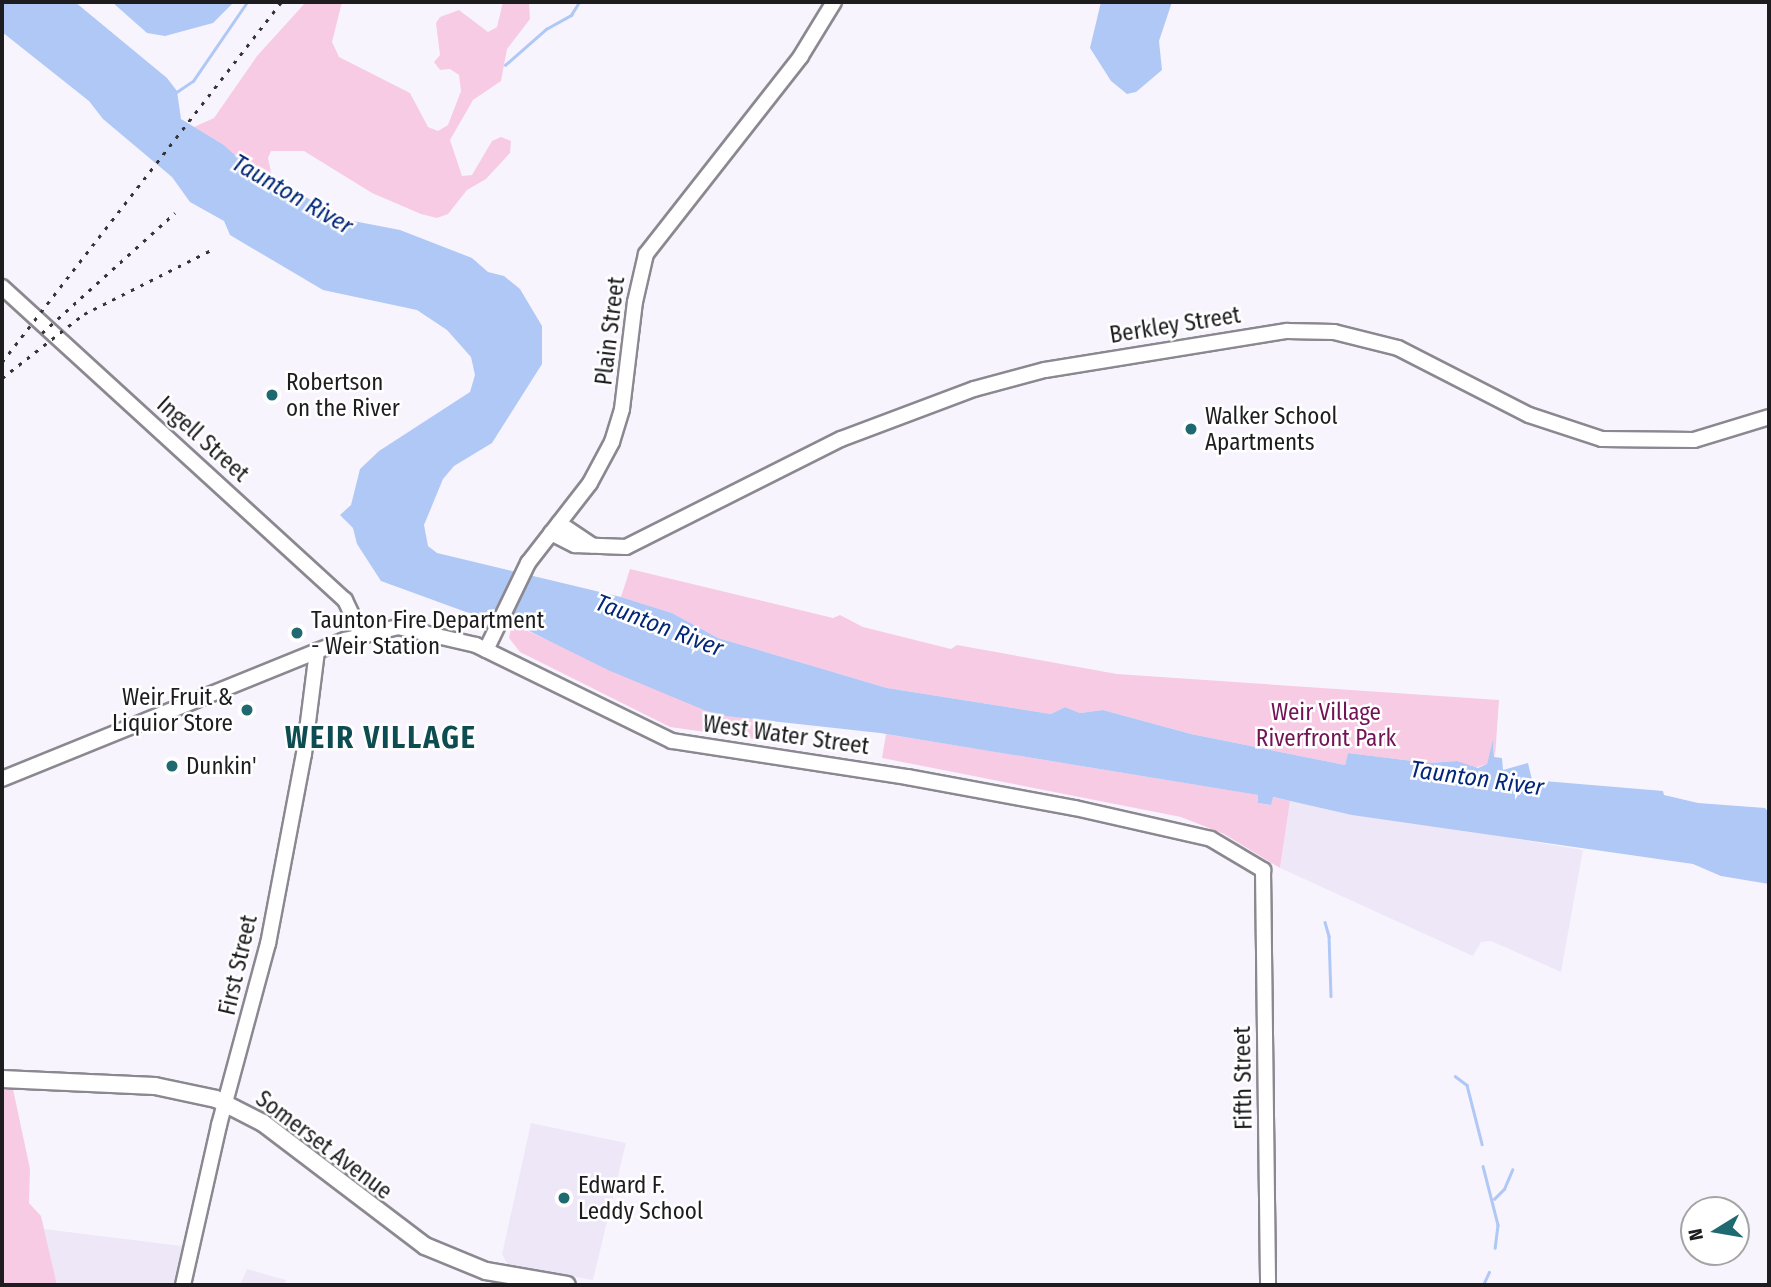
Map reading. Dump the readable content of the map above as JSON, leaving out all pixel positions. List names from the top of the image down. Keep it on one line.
{"streets":{"main road":["Berkley Street","Plain Street","Ingell Street","West Water Street","First Street","Fifth Street","Somerset Avenue"]},"crossings":[["Berkley Street","Plain Street"],["Plain Street","West Water Street"],["Ingell Street","West Water Street"],["West Water Street","First Street"],["West Water Street","Fifth Street"],["First Street","Somerset Avenue"]],"districts":["WEIR VILLAGE"],"water":["Taunton River"],"parks":["Weir Village Riverfront Park"],"places":["Robertson on the River","Walker School Apartments","Taunton Fire Department - Weir Station","Weir Fruit & Liquior Store","Dunkin'","Edward F. Leddy School"],"north":"left"}
